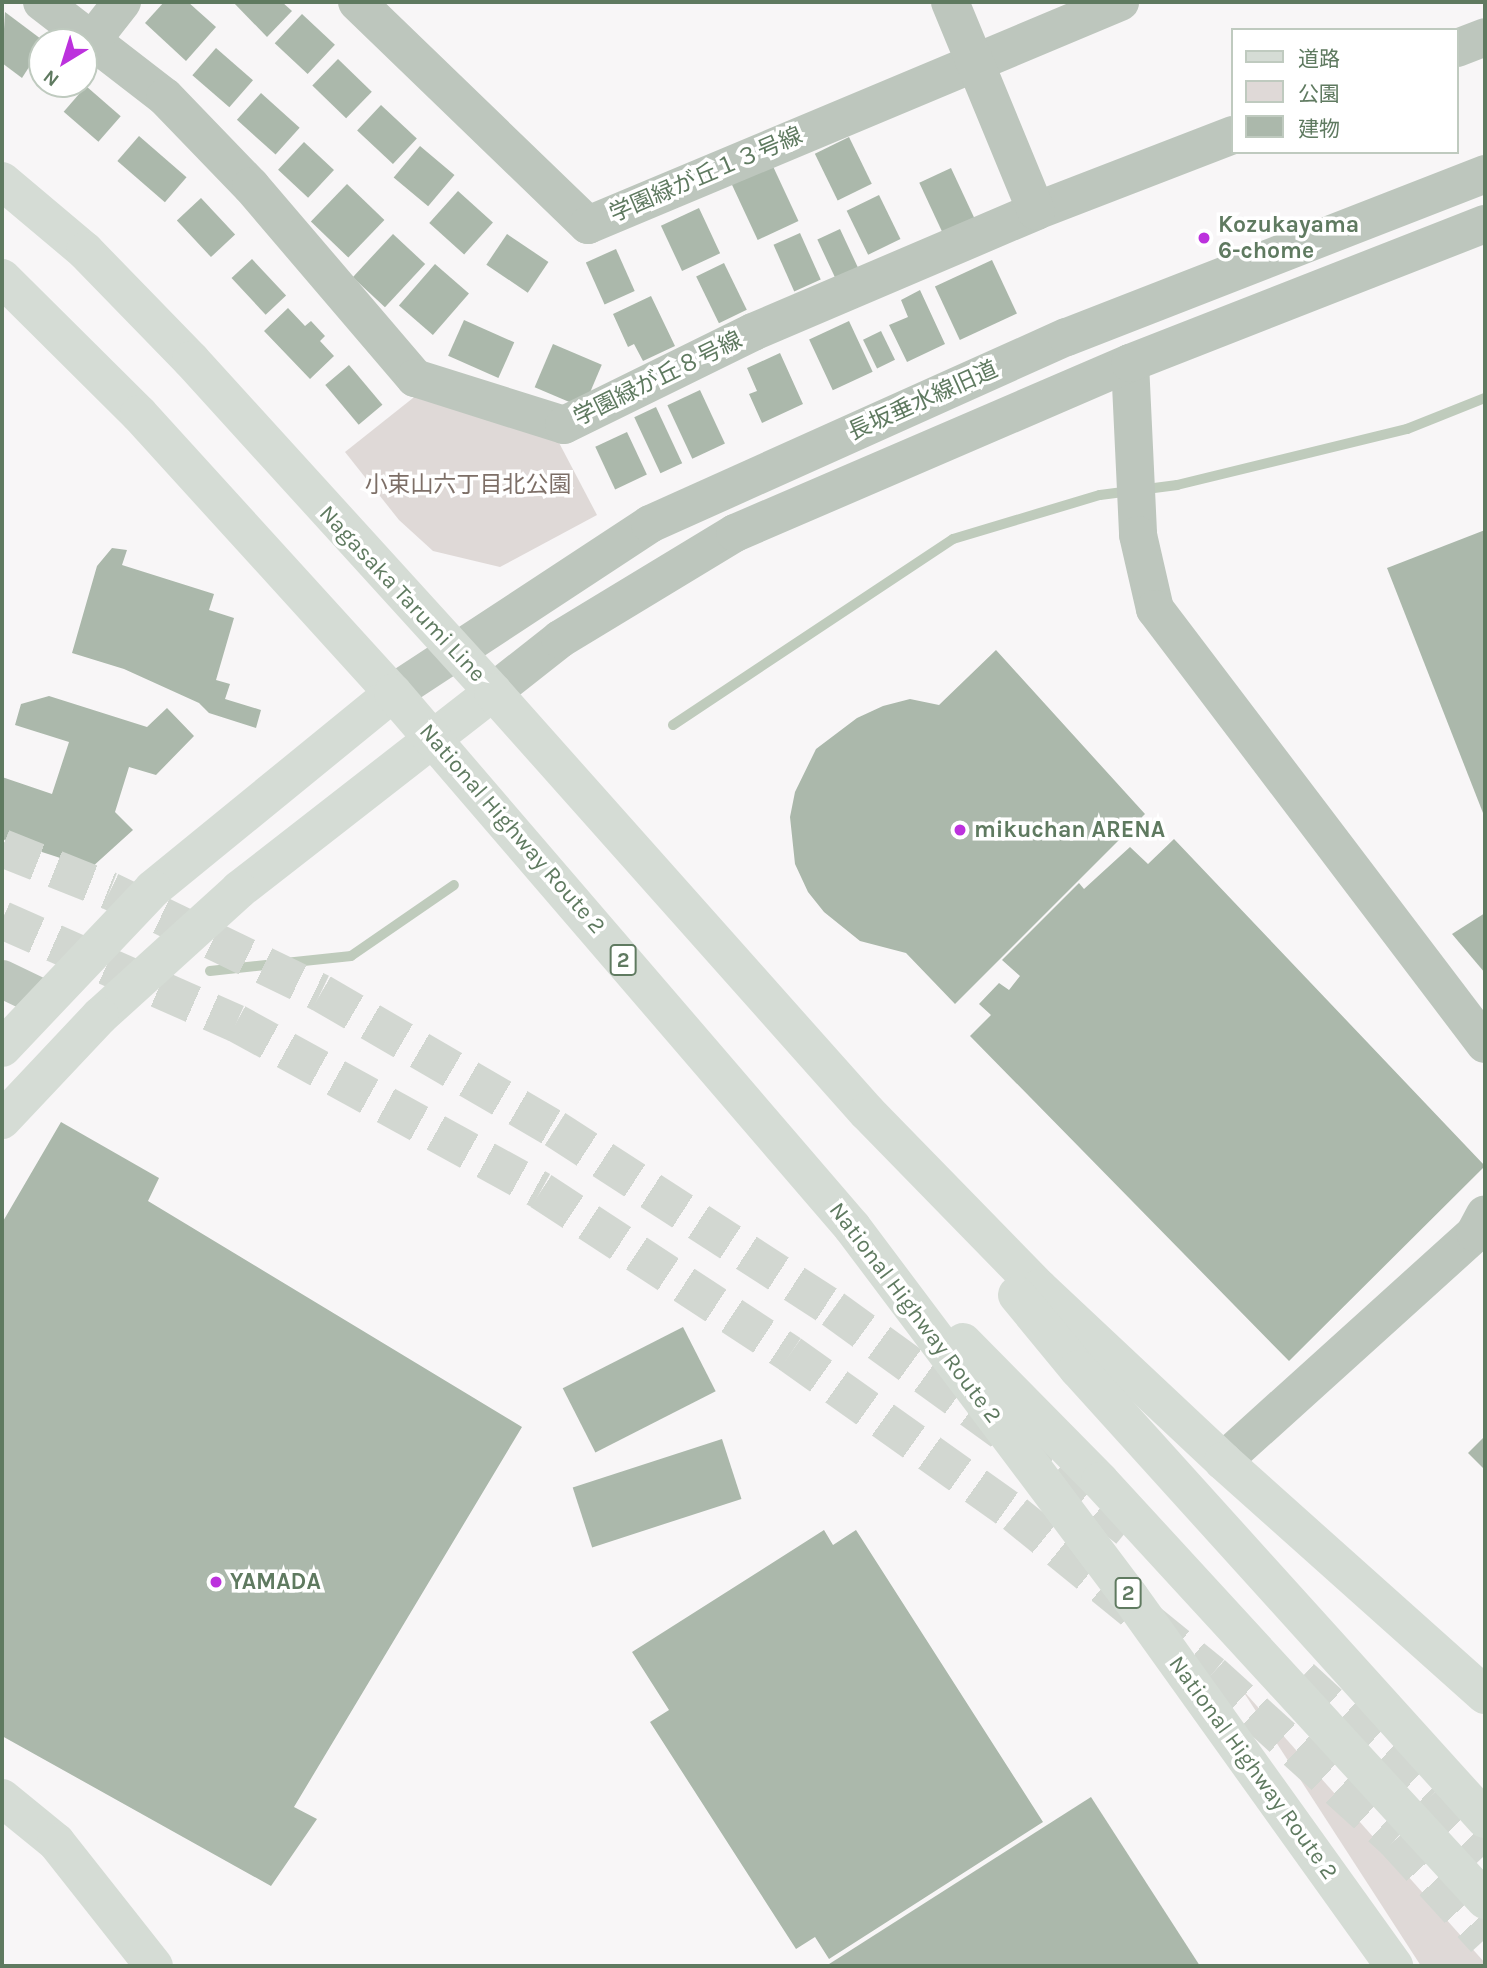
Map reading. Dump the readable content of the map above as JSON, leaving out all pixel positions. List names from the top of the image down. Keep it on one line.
{"streets":{"main road":["Nagasaka Tarumi Line","National Highway Route 2","2"],"street":["学園緑が丘１３号線","学園緑が丘８号線","長坂垂水線旧道"]},"crossings":[["長坂垂水線旧道","Nagasaka Tarumi Line"],["長坂垂水線旧道","National Highway Route 2"],["Nagasaka Tarumi Line","National Highway Route 2"]],"parks":["小束山六丁目北公園"],"places":["Kozukayama 6-chome","mikuchan ARENA","YAMADA"],"legend":["道路","公園","建物"],"north":"bottom left"}
